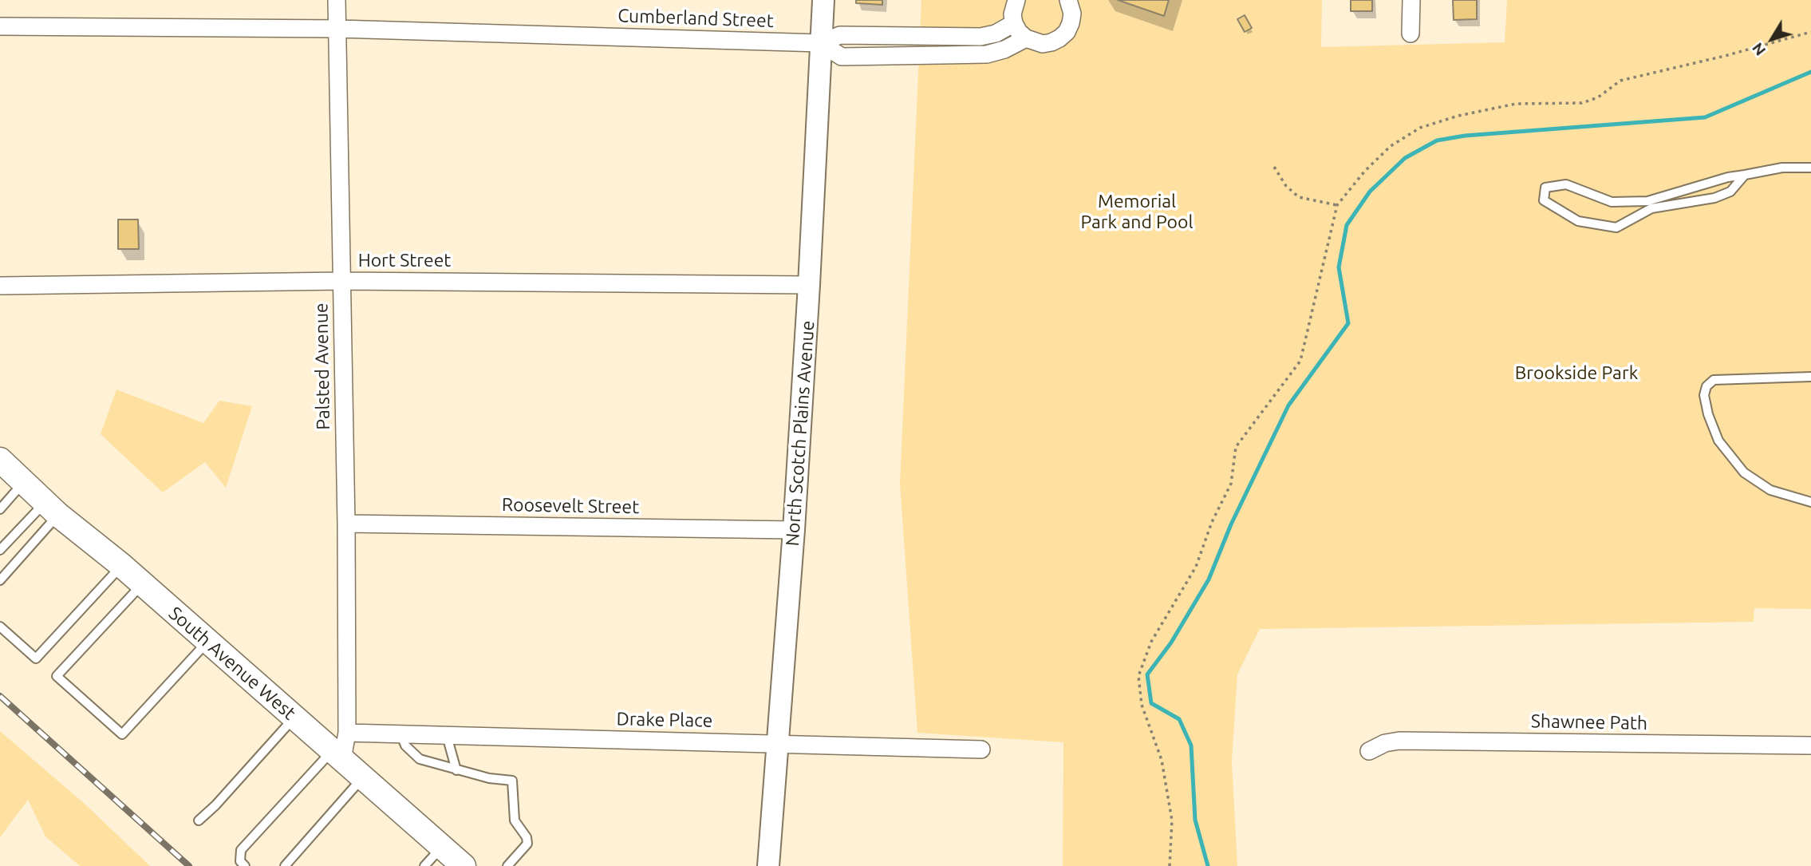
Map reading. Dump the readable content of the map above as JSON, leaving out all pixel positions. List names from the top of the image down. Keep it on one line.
{"streets":{"main road":["South Avenue West"],"street":["Cumberland Street","Hort Street","Palsted Avenue","North Scotch Plains Avenue","Roosevelt Street","Drake Place","Shawnee Path"]},"crossings":[["Cumberland Street","Palsted Avenue"],["Cumberland Street","North Scotch Plains Avenue"],["Hort Street","Palsted Avenue"],["Hort Street","North Scotch Plains Avenue"],["Palsted Avenue","Roosevelt Street"],["Palsted Avenue","South Avenue West"],["Palsted Avenue","Drake Place"],["North Scotch Plains Avenue","Roosevelt Street"],["North Scotch Plains Avenue","Drake Place"],["South Avenue West","Drake Place"]],"parks":["Memorial Park and Pool","Brookside Park"],"north":"bottom left"}
